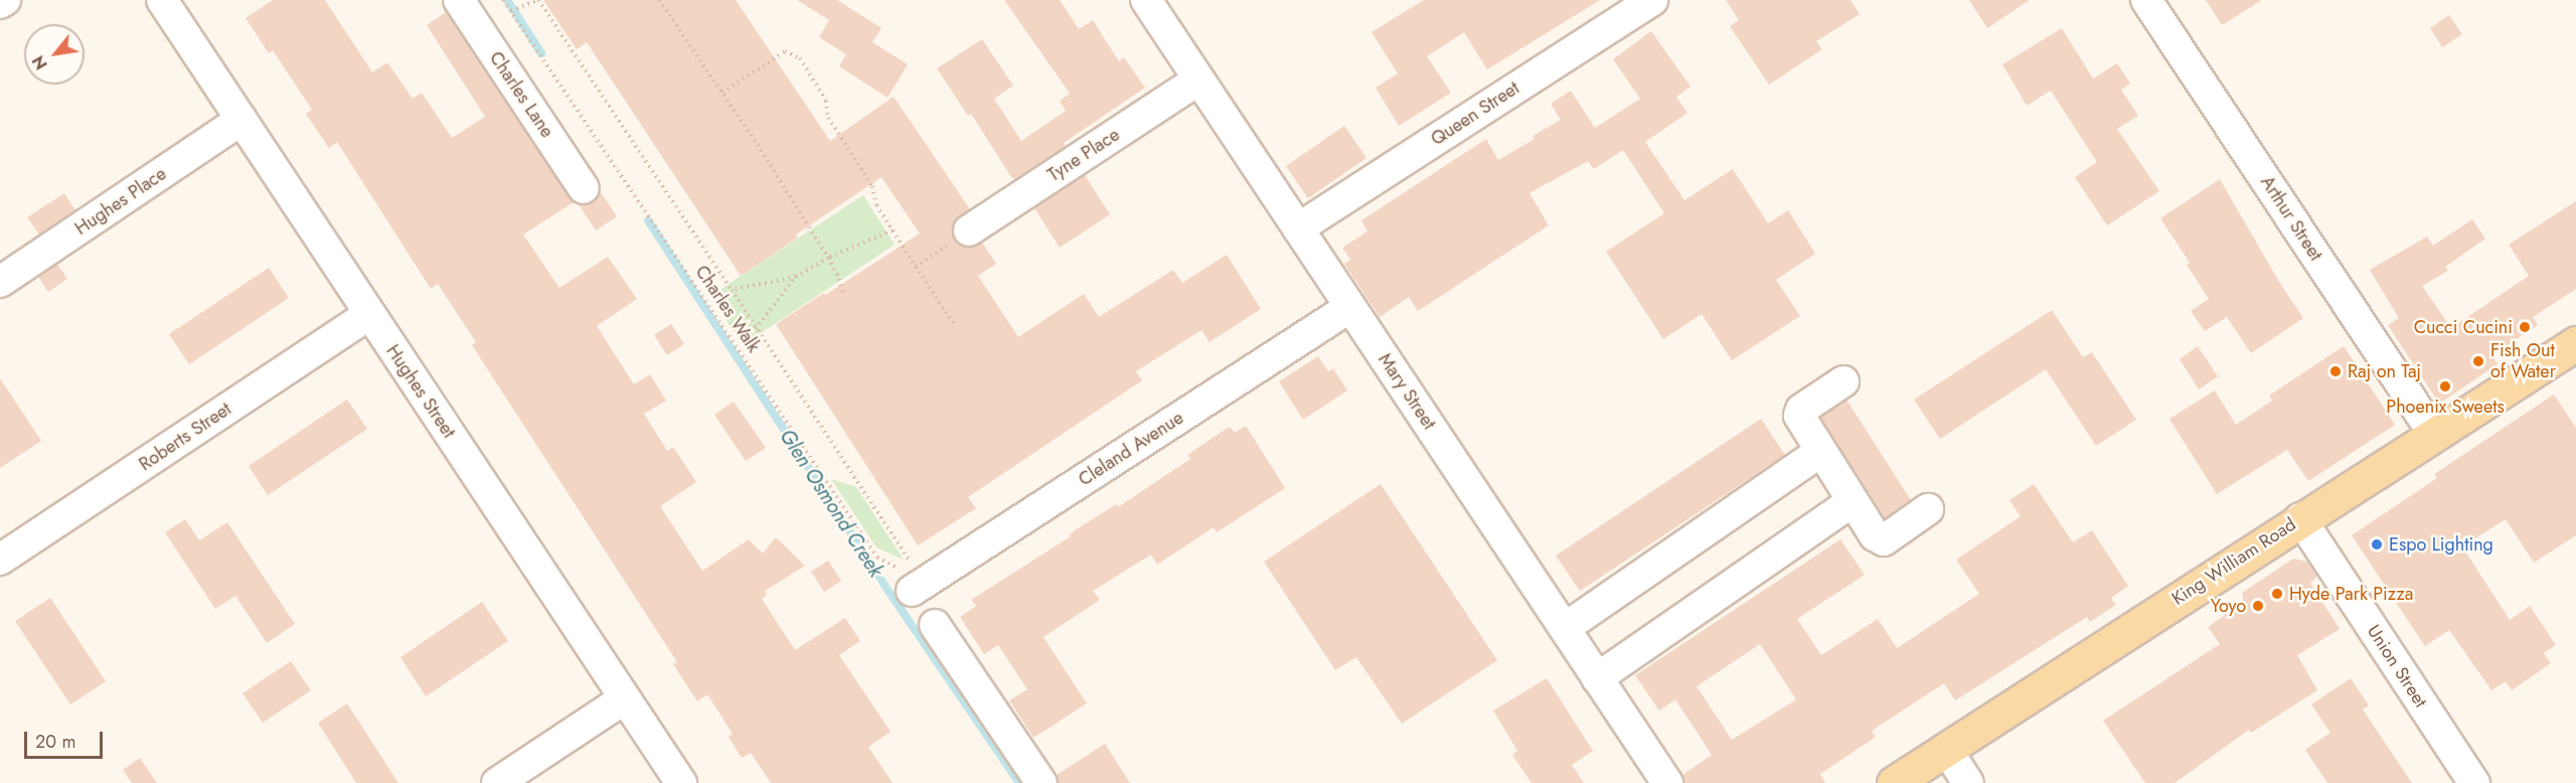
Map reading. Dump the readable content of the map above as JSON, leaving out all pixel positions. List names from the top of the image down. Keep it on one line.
{"streets":{"main road":["King William Road"],"street":["Charles Lane","Queen Street","Tyne Place","Hughes Place","Arthur Street","Hughes Street","Mary Street","Roberts Street","Cleland Avenue","Union Street"],"path":["Charles Walk"]},"crossings":[["Queen Street","Mary Street"],["Tyne Place","Mary Street"],["Hughes Place","Hughes Street"],["Arthur Street","King William Road"],["Charles Walk","Cleland Avenue"],["Hughes Street","Roberts Street"],["Mary Street","Cleland Avenue"],["King William Road","Union Street"]],"water":["Glen Osmond Creek"],"places":["Cucci Cucini","Fish Out of Water","Raj on Taj","Phoenix Sweets","Espo Lighting","Hyde Park Pizza","Yoyo"],"scale_bar":"20 m","north":"bottom left"}
